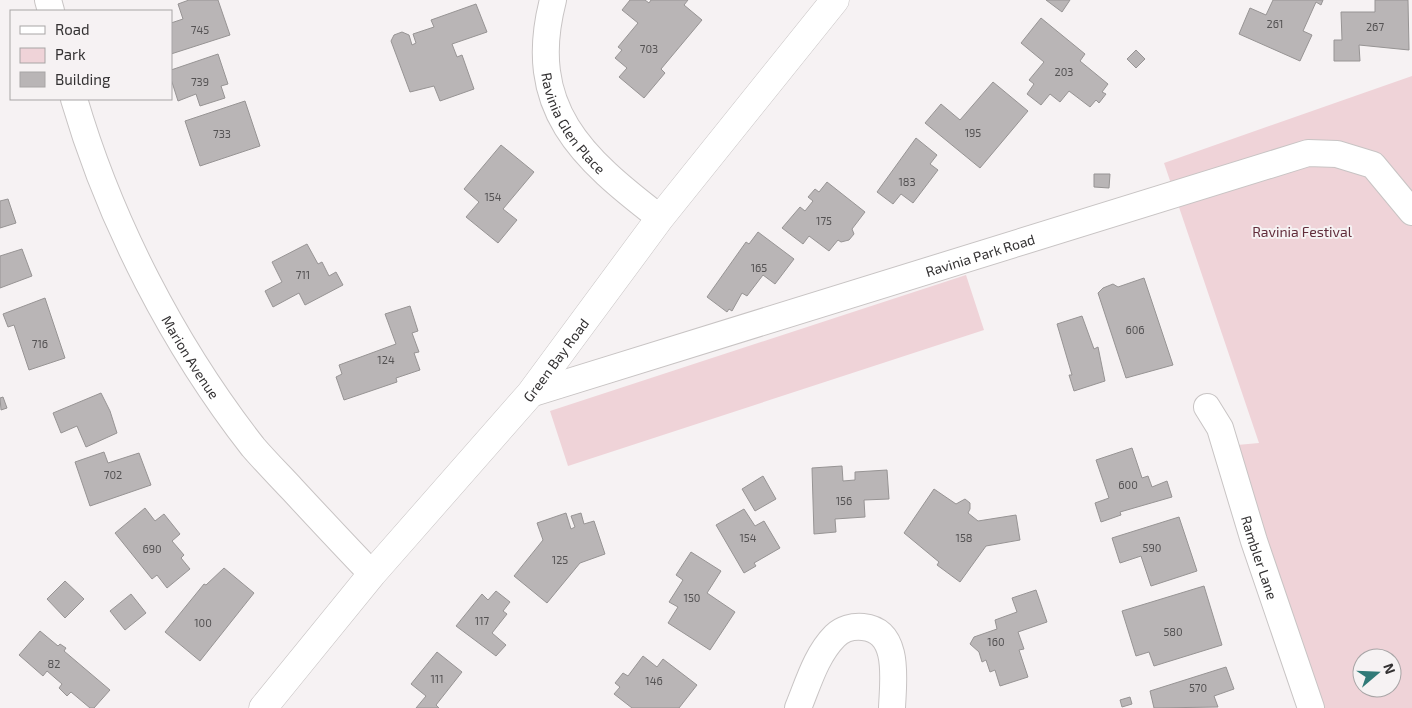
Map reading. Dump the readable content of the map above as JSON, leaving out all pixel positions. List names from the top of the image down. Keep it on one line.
{"streets":{"main road":["Green Bay Road"],"street":["Ravinia Glen Place","Ravinia Park Road","Marion Avenue","Rambler Lane"]},"crossings":[["Ravinia Glen Place","Green Bay Road"],["Ravinia Park Road","Green Bay Road"],["Marion Avenue","Green Bay Road"]],"parks":["Ravinia Festival"],"house_numbers":["261","267","745","703","203","739","195","733","183","154","175","165","711","606","716","124","702","600","156","154","158","590","690","125","150","117","100","580","160","82","111","146","570"],"legend":["Road","Park","Building"],"north":"right"}
